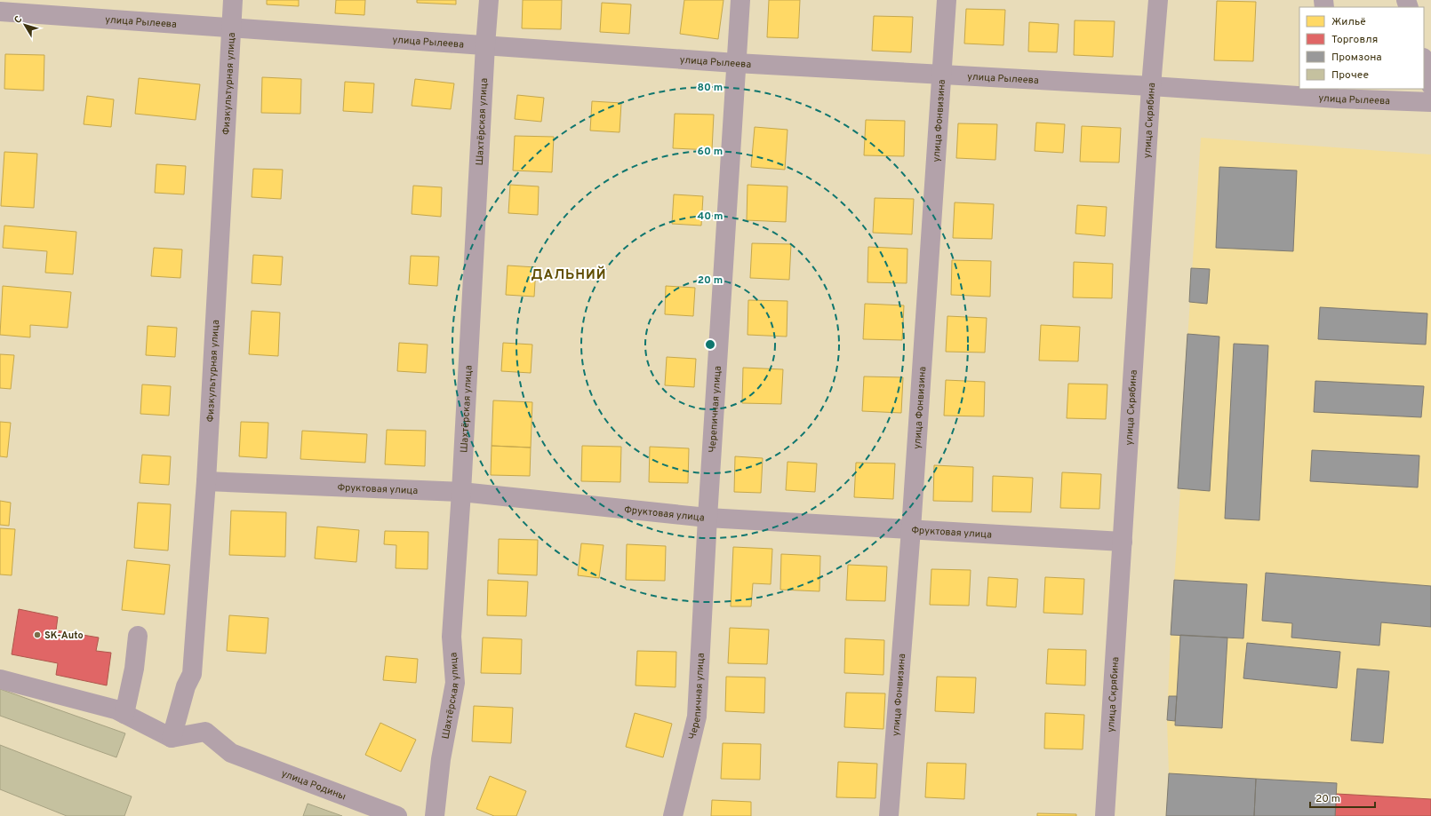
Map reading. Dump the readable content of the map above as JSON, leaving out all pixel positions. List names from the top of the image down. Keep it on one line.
{"streets":{"street":["улица Рылеева","Физкультурная улица","улица Фонвизина","улица Скрябина","Шахтёрская улица","Черепичная улица","Фруктовая улица","улица Родины"]},"crossings":[["улица Рылеева","Физкультурная улица"],["улица Рылеева","улица Фонвизина"],["улица Рылеева","улица Скрябина"],["улица Рылеева","Шахтёрская улица"],["улица Рылеева","Черепичная улица"],["Физкультурная улица","Фруктовая улица"],["Физкультурная улица","улица Родины"],["улица Фонвизина","Фруктовая улица"],["улица Скрябина","Фруктовая улица"],["Шахтёрская улица","Фруктовая улица"],["Черепичная улица","Фруктовая улица"]],"districts":["ДАЛЬНИЙ"],"places":["SK-Auto"],"legend":["Жильё","Торговля","Промзона","Прочее"],"scale_bar":"20 m","north":"top left","rings":["80 m","60 m","40 m","20 m"]}
